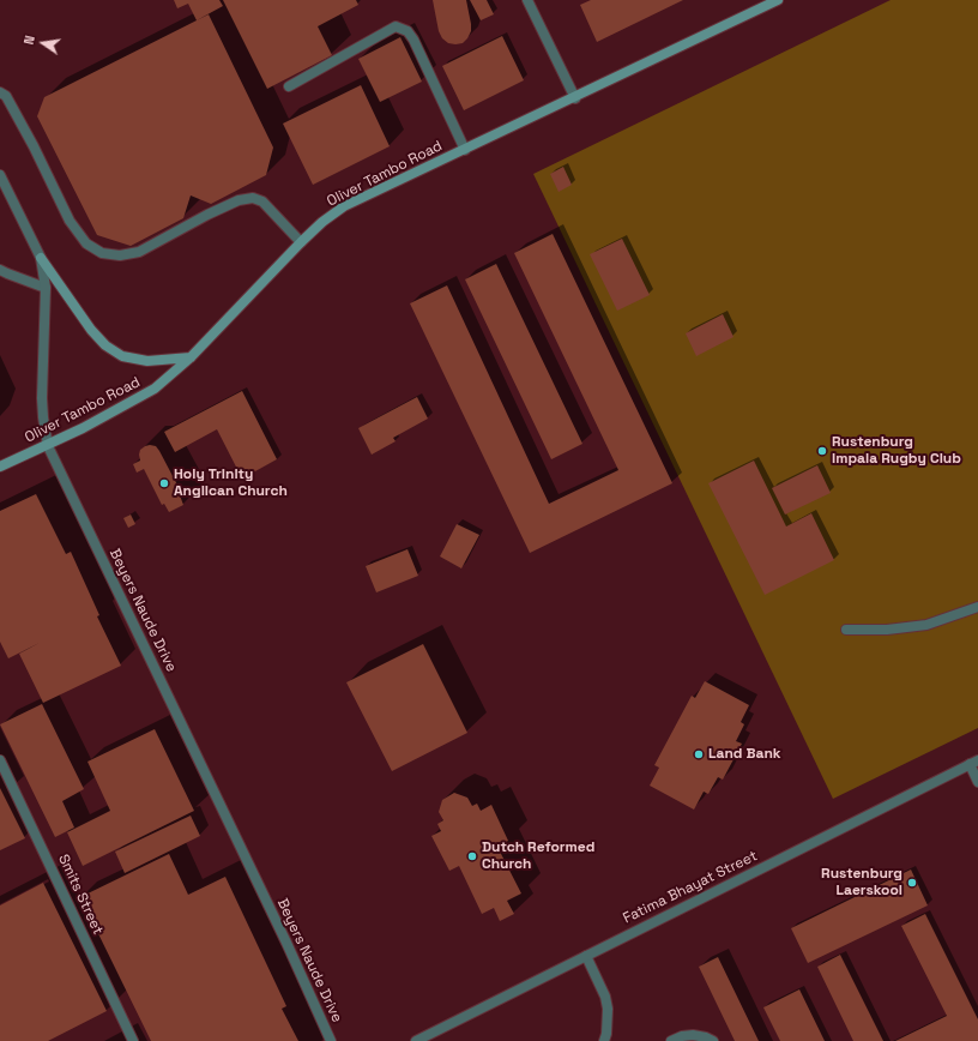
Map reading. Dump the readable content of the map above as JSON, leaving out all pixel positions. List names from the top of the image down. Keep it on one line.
{"streets":{"main road":["Oliver Tambo Road"],"street":["Beyers Naude Drive","Fatima Bhayat Street","Smits Street"]},"crossings":[["Oliver Tambo Road","Beyers Naude Drive"]],"places":["Rustenburg Impala Rugby Club","Holy Trinity Anglican Church","Land Bank","Dutch Reformed Church","Rustenburg Laerskool"],"north":"left"}
